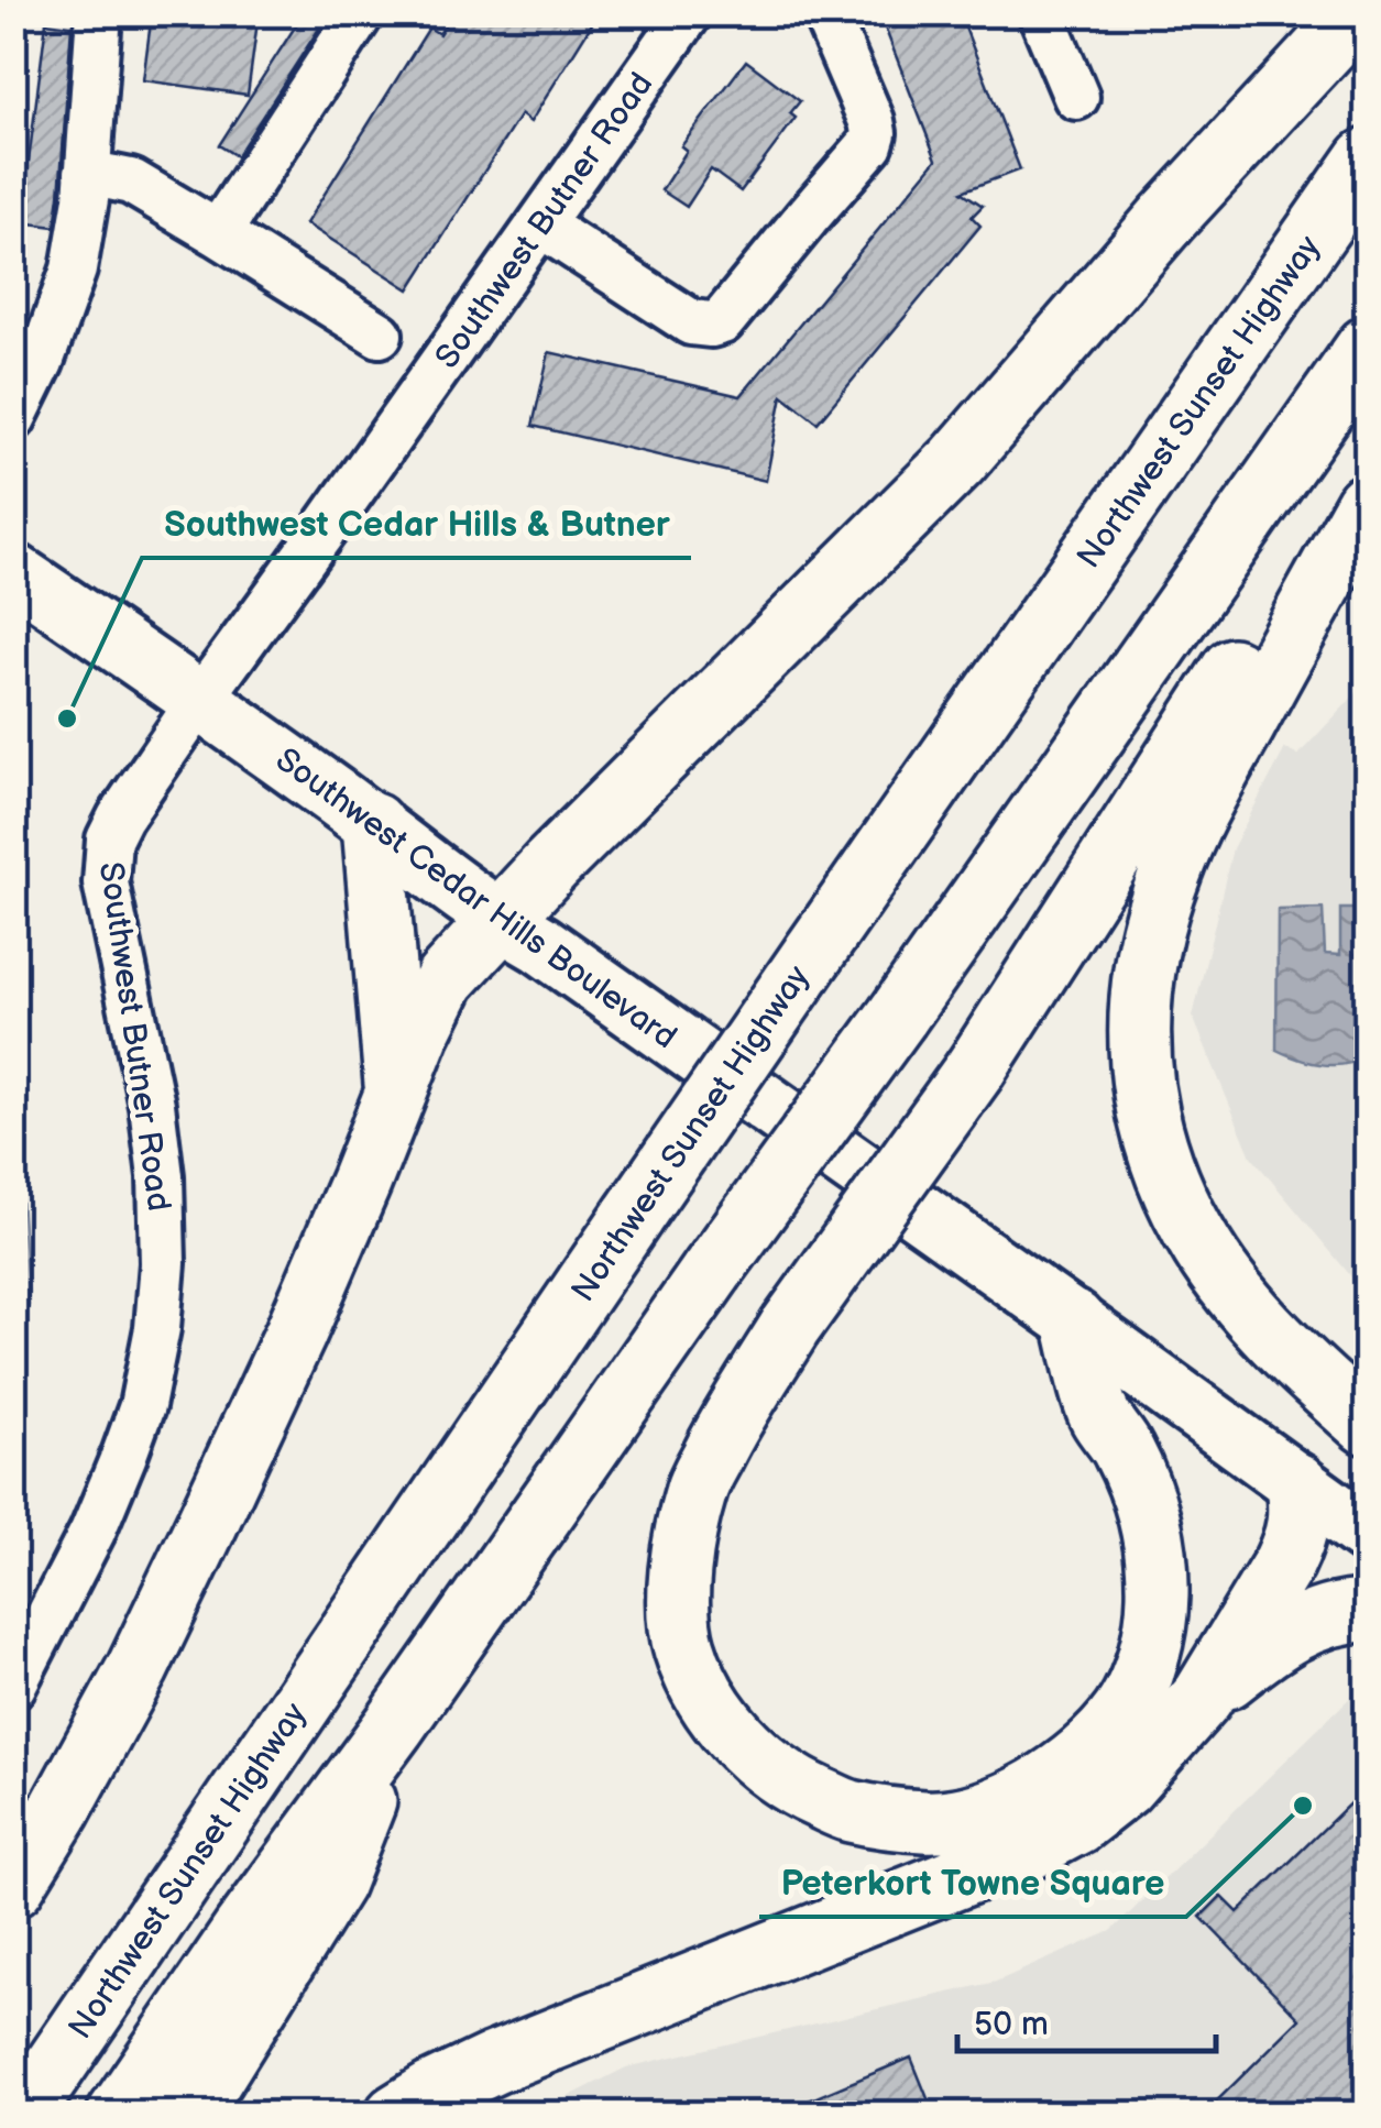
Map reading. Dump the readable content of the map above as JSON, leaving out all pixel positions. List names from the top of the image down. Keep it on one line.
{"streets":{"highway":["Northwest Sunset Highway"],"main road":["Southwest Cedar Hills Boulevard"],"street":["Southwest Butner Road"]},"crossings":[["Southwest Butner Road","Southwest Cedar Hills Boulevard"]],"places":["Southwest Cedar Hills & Butner","Peterkort Towne Square"],"scale_bar":"50 m"}
